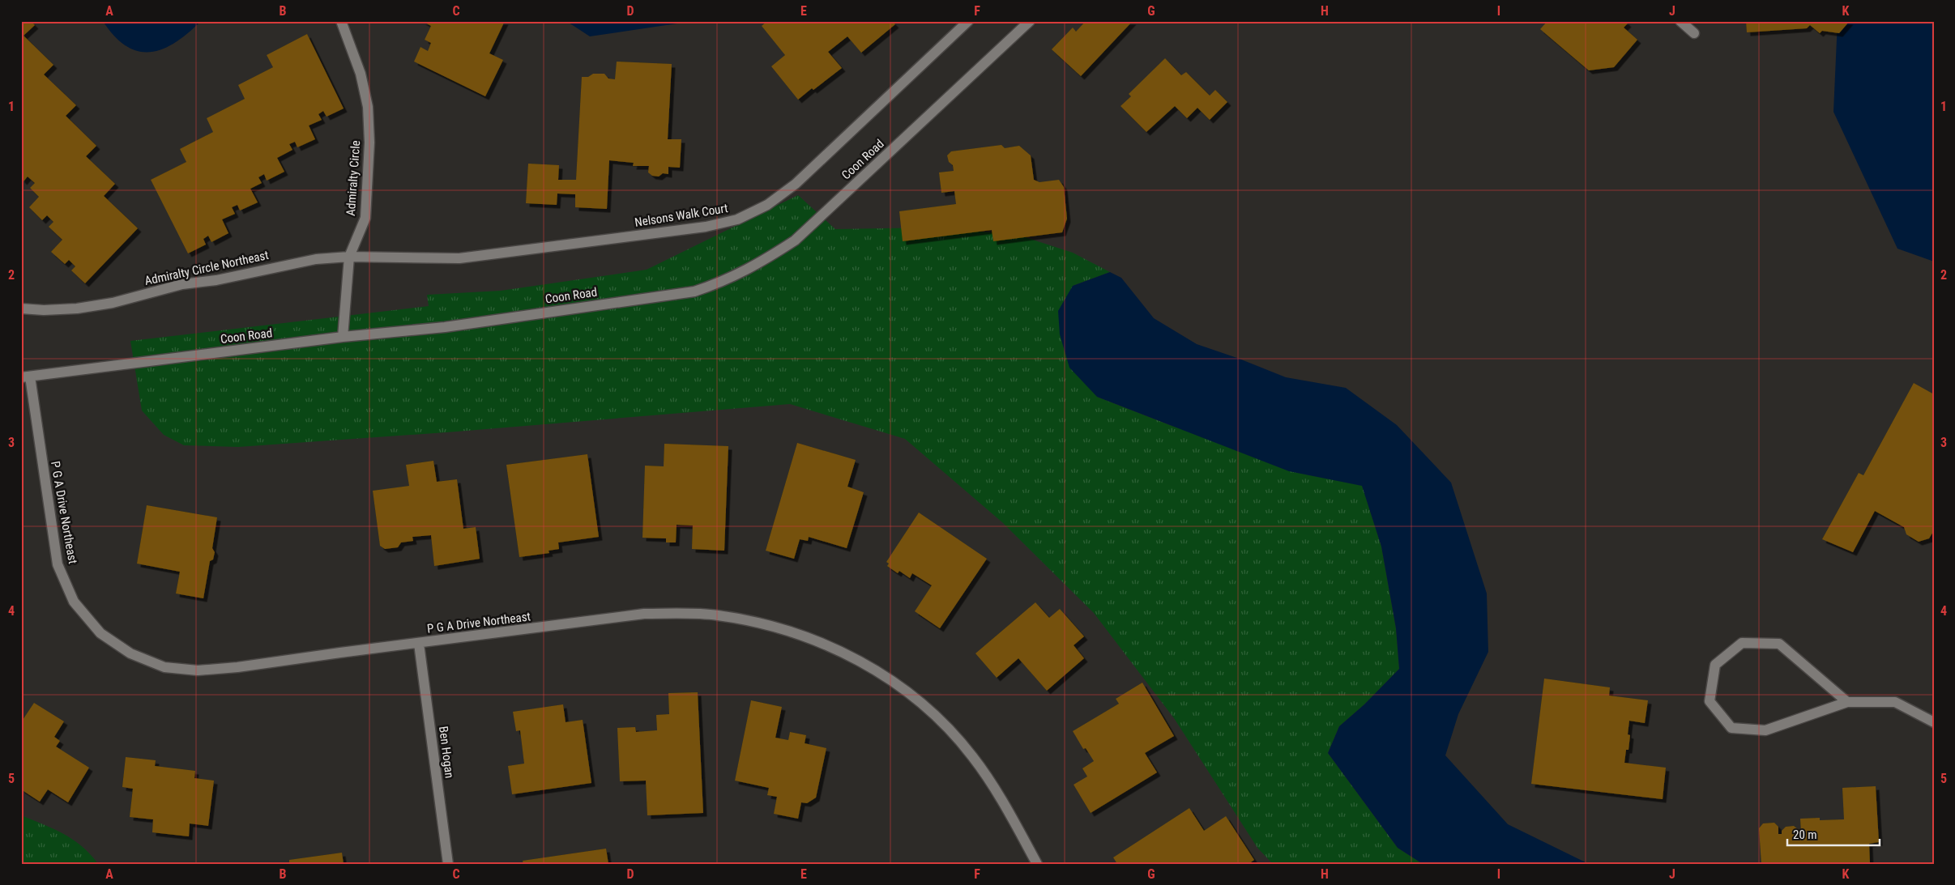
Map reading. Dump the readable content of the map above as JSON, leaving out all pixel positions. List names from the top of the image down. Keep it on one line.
{"streets":{"street":["Coon Road","Admiralty Circle","Nelsons Walk Court","Admiralty Circle Northeast","P G A Drive Northeast","Ben Hogan"]},"crossings":[["Coon Road","Admiralty Circle"],["Coon Road","P G A Drive Northeast"],["Admiralty Circle","Nelsons Walk Court"],["Admiralty Circle","Admiralty Circle Northeast"],["Nelsons Walk Court","Admiralty Circle Northeast"],["P G A Drive Northeast","Ben Hogan"]],"scale_bar":"20 m","grid":{"columns":["A","B","C","D","E","F","G","H","I","J","K"],"rows":["1","2","3","4","5"]}}
